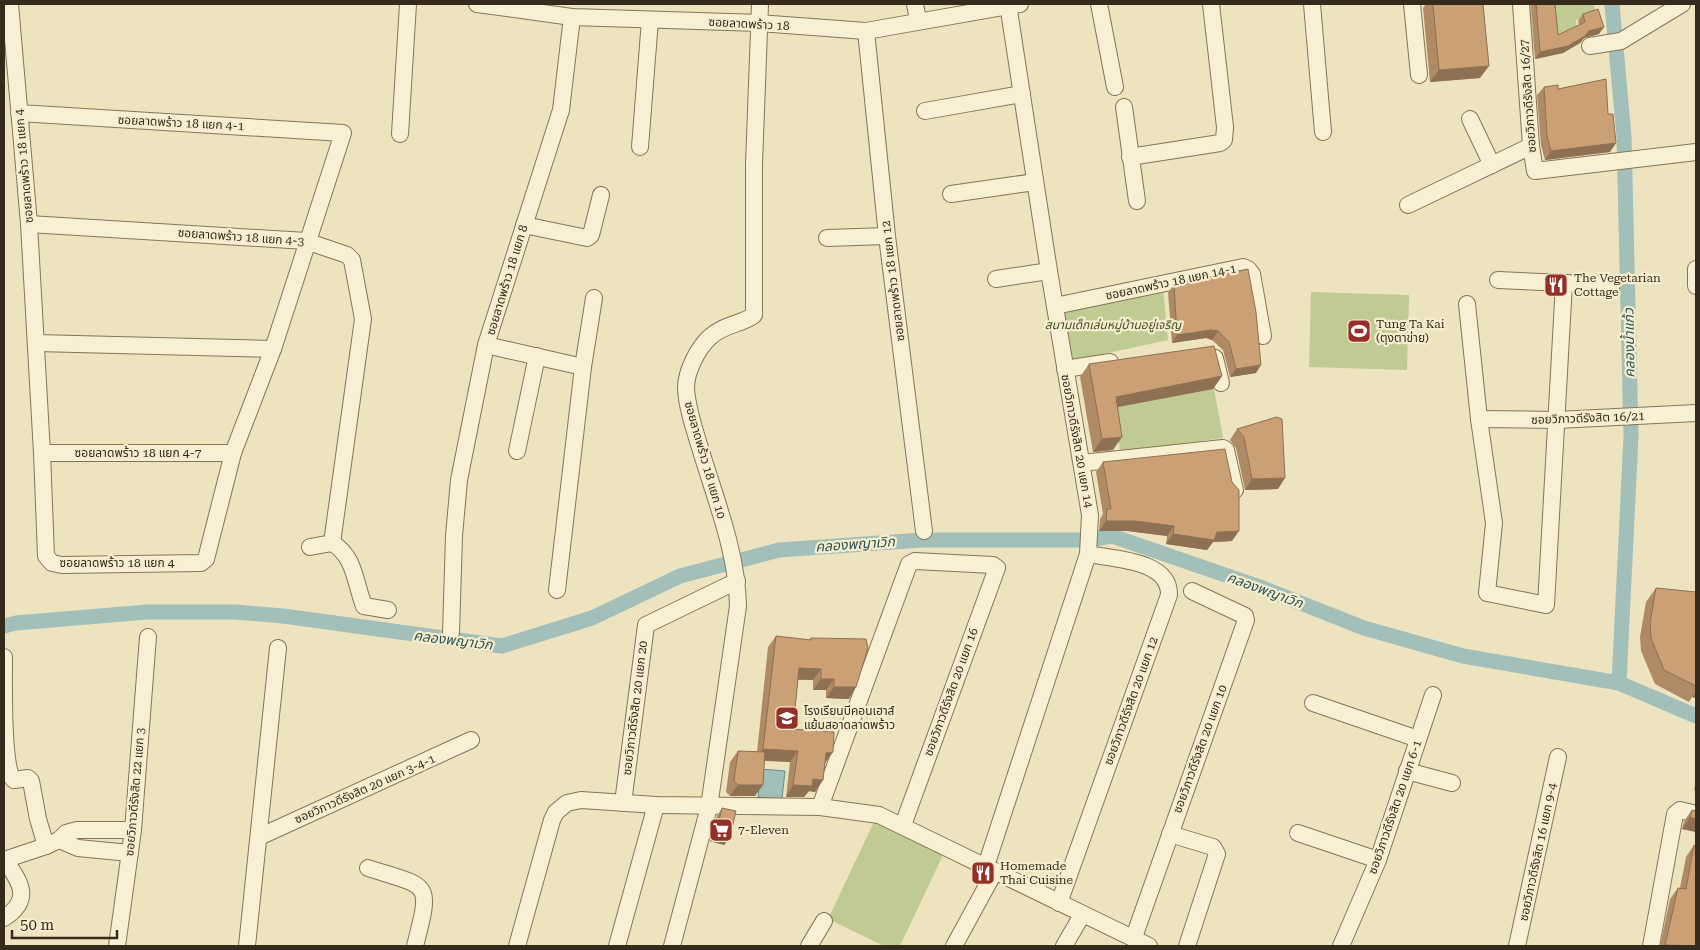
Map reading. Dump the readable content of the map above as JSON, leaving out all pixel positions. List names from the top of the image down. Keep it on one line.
{"streets":{"street":["ซอยลาดพร้าว 18","ซอยวิภาวดีรังสิต 16/27","ซอยลาดพร้าว 18 แยก 4-1","ซอยลาดพร้าว 18 แยก 4","ซอยลาดพร้าว 18 แยก 4-3","ซอยลาดพร้าว 18 แยก 8","ซอยลาดพร้าว 18 แยก 12","ซอยลาดพร้าว 18 แยก 14-1","ซอยวิภาวดีรังสิต 16/21","ซอยวิภาวดีรังสิต 20 แยก 14","ซอยลาดพร้าว 18 แยก 4-7","ซอยลาดพร้าว 18 แยก 10","ซอยวิภาวดีรังสิต 20 แยก 16","ซอยวิภาวดีรังสิต 20 แยก 12","ซอยวิภาวดีรังสิต 20 แยก 20","ซอยวิภาวดีรังสิต 20 แยก 10","ซอยวิภาวดีรังสิต 20 แยก 3-4-1","ซอยวิภาวดีรังสิต 22 แยก 3","ซอยวิภาวดีรังสิต 20 แยก 6-1","ซอยวิภาวดีรังสิต 16 แยก 9-4"]},"crossings":[["ซอยลาดพร้าว 18","ซอยลาดพร้าว 18 แยก 8"],["ซอยลาดพร้าว 18","ซอยลาดพร้าว 18 แยก 12"],["ซอยลาดพร้าว 18","ซอยวิภาวดีรังสิต 20 แยก 14"],["ซอยลาดพร้าว 18","ซอยลาดพร้าว 18 แยก 10"],["ซอยลาดพร้าว 18 แยก 4-1","ซอยลาดพร้าว 18 แยก 4"],["ซอยลาดพร้าว 18 แยก 4","ซอยลาดพร้าว 18 แยก 4-3"],["ซอยลาดพร้าว 18 แยก 4","ซอยลาดพร้าว 18 แยก 4-7"],["ซอยลาดพร้าว 18 แยก 14-1","ซอยวิภาวดีรังสิต 20 แยก 14"],["ซอยวิภาวดีรังสิต 20 แยก 14","ซอยวิภาวดีรังสิต 20 แยก 12"],["ซอยลาดพร้าว 18 แยก 10","ซอยวิภาวดีรังสิต 20 แยก 20"]],"water":["คลองน้ำแก้ว","คลองพญาเวิก"],"parks":["สนามเด็กเล่นหมู่บ้านอยู่เจริญ"],"places":{"restaurant":["The Vegetarian Cottage","Homemade Thai Cuisine"],"sports":["Tung Ta Kai (ตุงตาข่าย)"],"school or university":["โรงเรียนบีคอนเฮาส์ แย้มสอาดลาดพร้าว"],"supermarket":["7-Eleven"]},"scale_bar":"50 m"}
